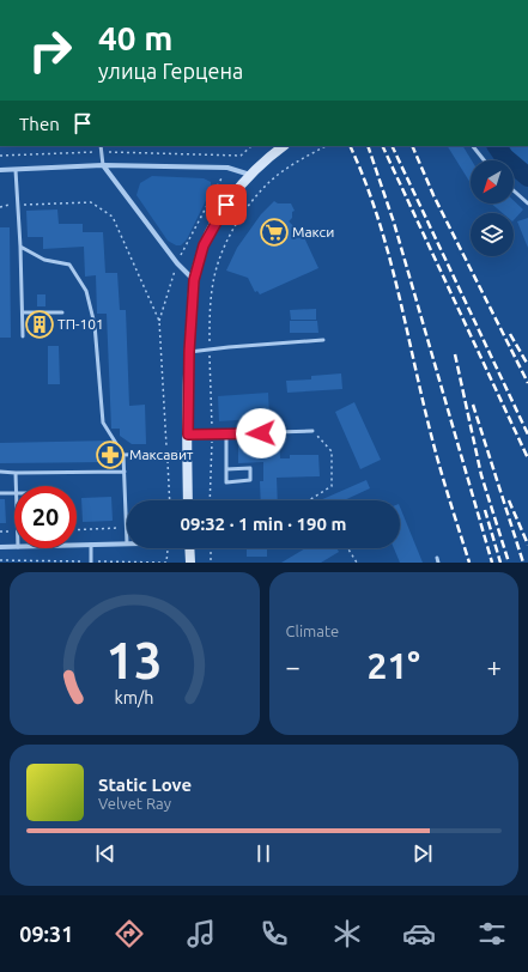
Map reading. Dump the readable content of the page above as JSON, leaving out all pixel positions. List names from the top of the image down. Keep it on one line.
{"places":{"supermarket":["Макси"],"building":["ТП-101"],"pharmacy":["Максавит"]},"north":"bottom left","page":{"turn":["40 m","улица Герцена"],"then":"Then","limit":"20","trip":"09:32 · 1 min · 190 m","tile":"Climate","heat":["−","21°","+"],"song":["Static Love","Velvet Ray"],"tabs":"09:31","gauge":["13","km/h"]}}
